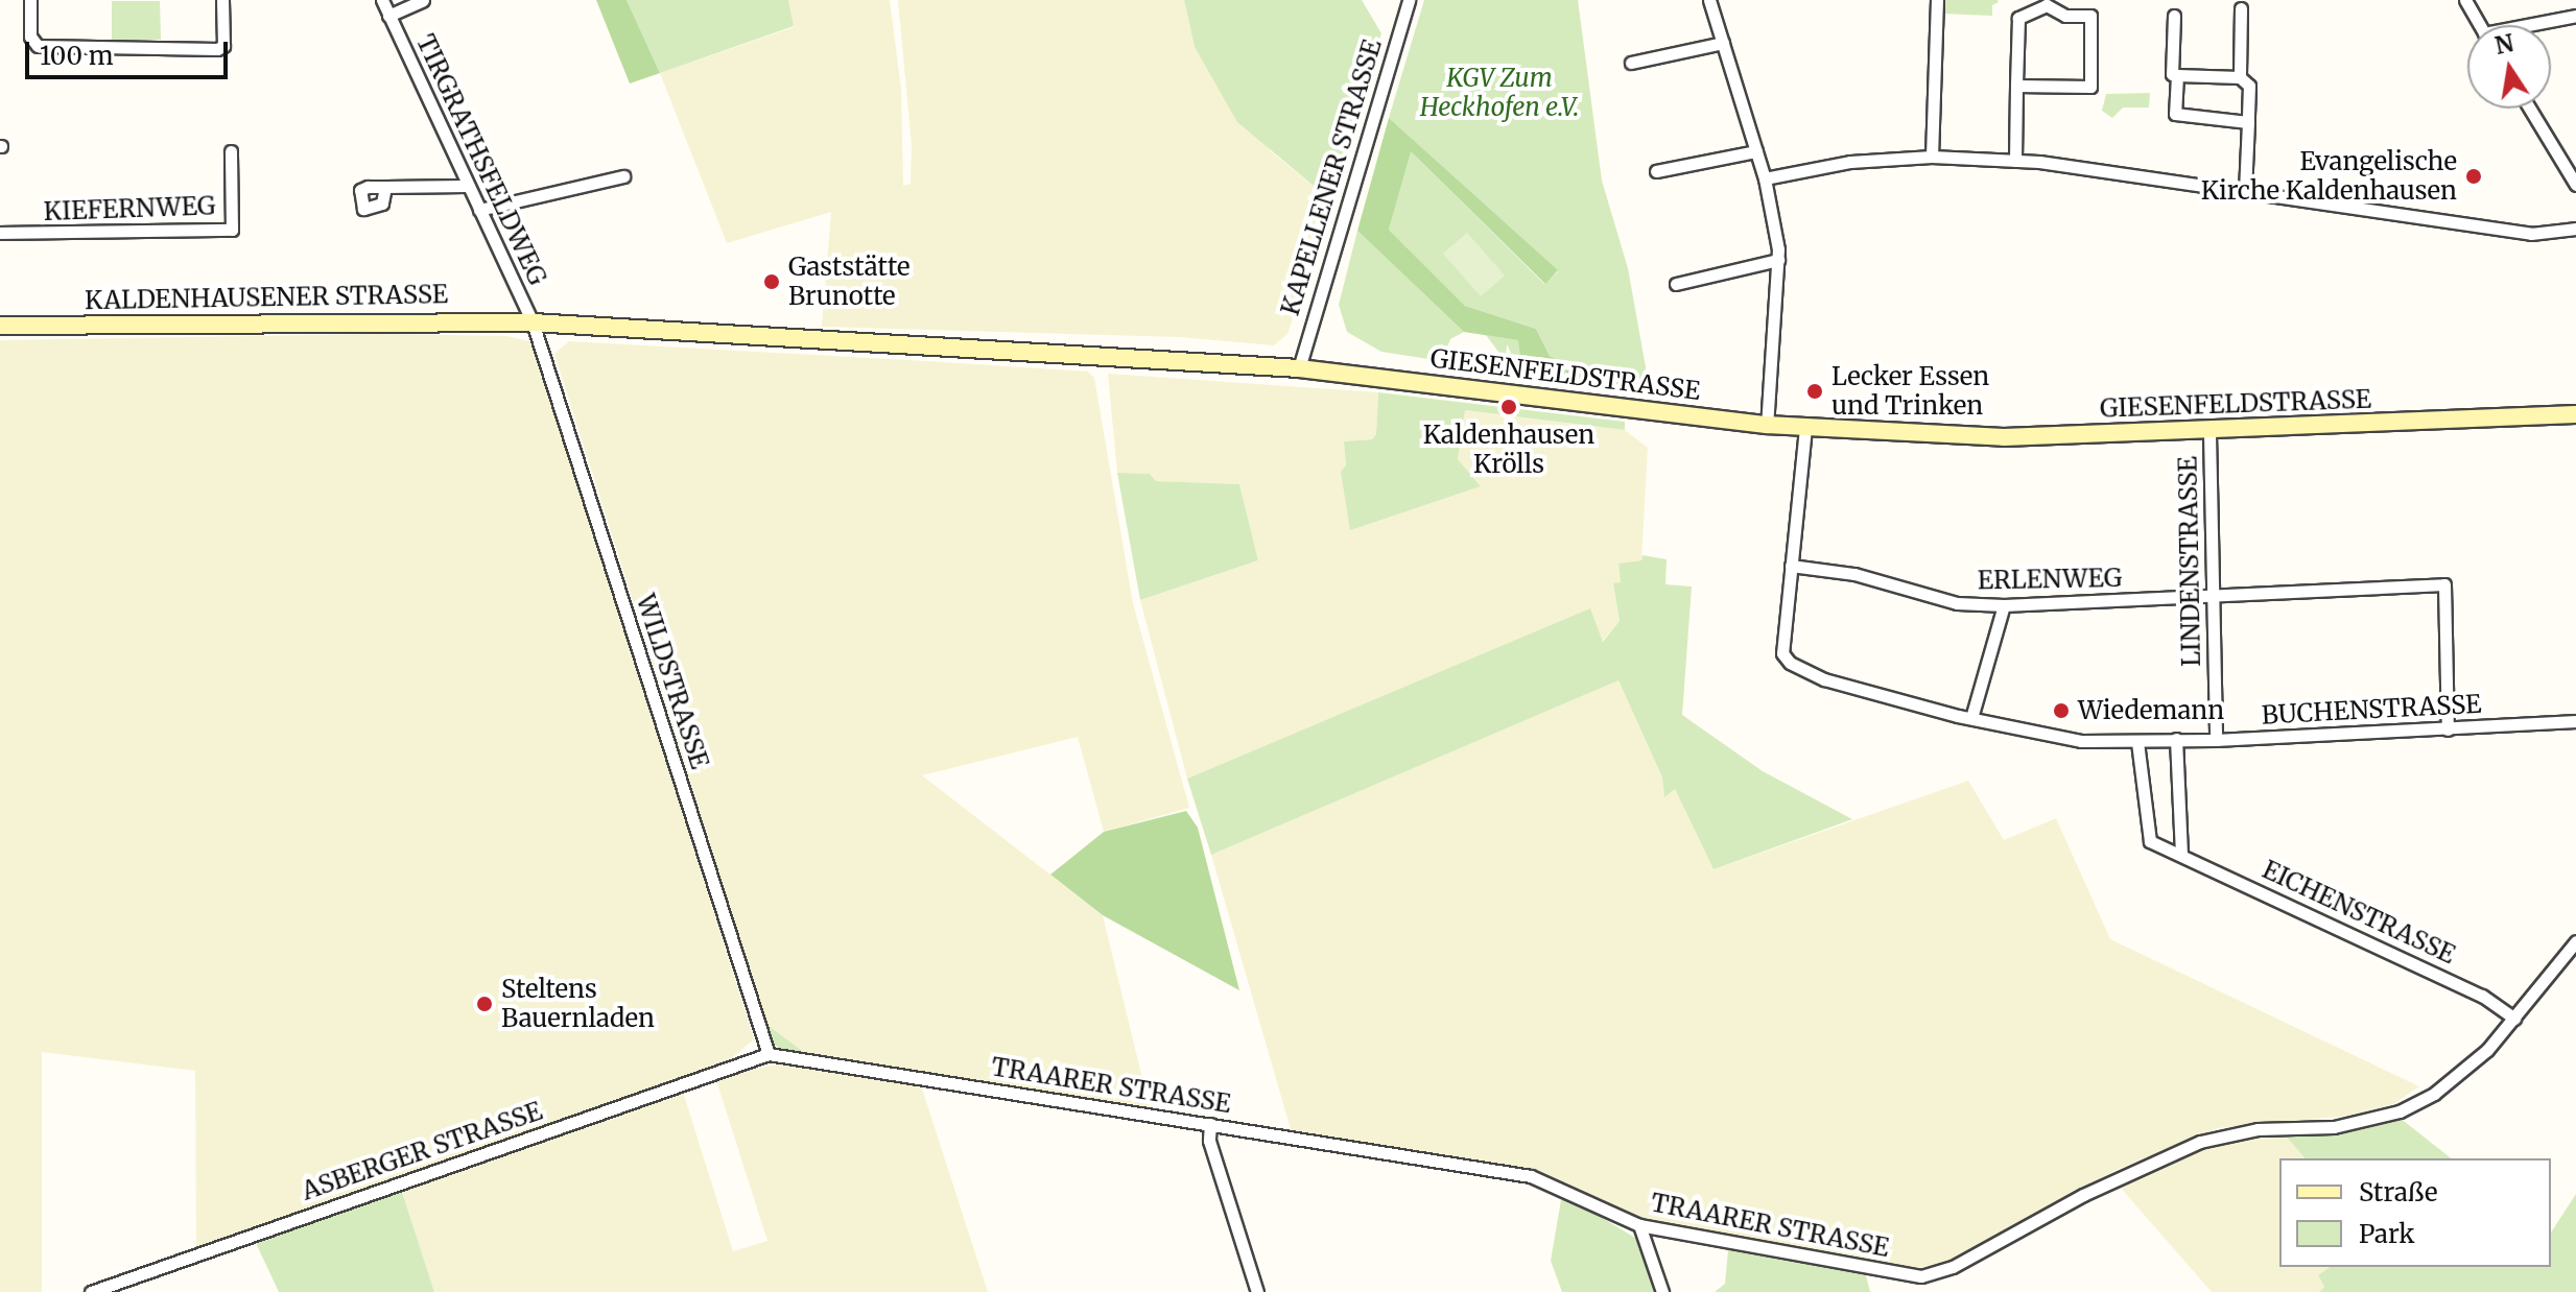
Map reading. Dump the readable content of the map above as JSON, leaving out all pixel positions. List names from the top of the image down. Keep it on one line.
{"streets":{"main road":["KALDENHAUSENER STRASSE","GIESENFELDSTRASSE"],"street":["TIRGRATHSFELDWEG","KAPELLENER STRASSE","KIEFERNWEG","LINDENSTRASSE","ERLENWEG","WILDSTRASSE","BUCHENSTRASSE","EICHENSTRASSE","TRAARER STRASSE","ASBERGER STRASSE"]},"crossings":[["TIRGRATHSFELDWEG","KALDENHAUSENER STRASSE"],["TIRGRATHSFELDWEG","GIESENFELDSTRASSE"],["TIRGRATHSFELDWEG","WILDSTRASSE"],["KAPELLENER STRASSE","GIESENFELDSTRASSE"],["KALDENHAUSENER STRASSE","GIESENFELDSTRASSE"],["KALDENHAUSENER STRASSE","WILDSTRASSE"],["GIESENFELDSTRASSE","LINDENSTRASSE"],["GIESENFELDSTRASSE","WILDSTRASSE"],["GIESENFELDSTRASSE","BUCHENSTRASSE"],["LINDENSTRASSE","ERLENWEG"],["LINDENSTRASSE","BUCHENSTRASSE"],["ERLENWEG","BUCHENSTRASSE"],["WILDSTRASSE","TRAARER STRASSE"],["WILDSTRASSE","ASBERGER STRASSE"],["BUCHENSTRASSE","EICHENSTRASSE"],["EICHENSTRASSE","TRAARER STRASSE"],["TRAARER STRASSE","ASBERGER STRASSE"]],"parks":["KGV Zum Heckhofen e.V."],"places":["Evangelische Kirche Kaldenhausen","Gaststätte Brunotte","Lecker Essen und Trinken","Kaldenhausen Krölls","Wiedemann","Steltens Bauernladen"],"legend":["Straße","Park"],"scale_bar":"100 m","north":"top"}
